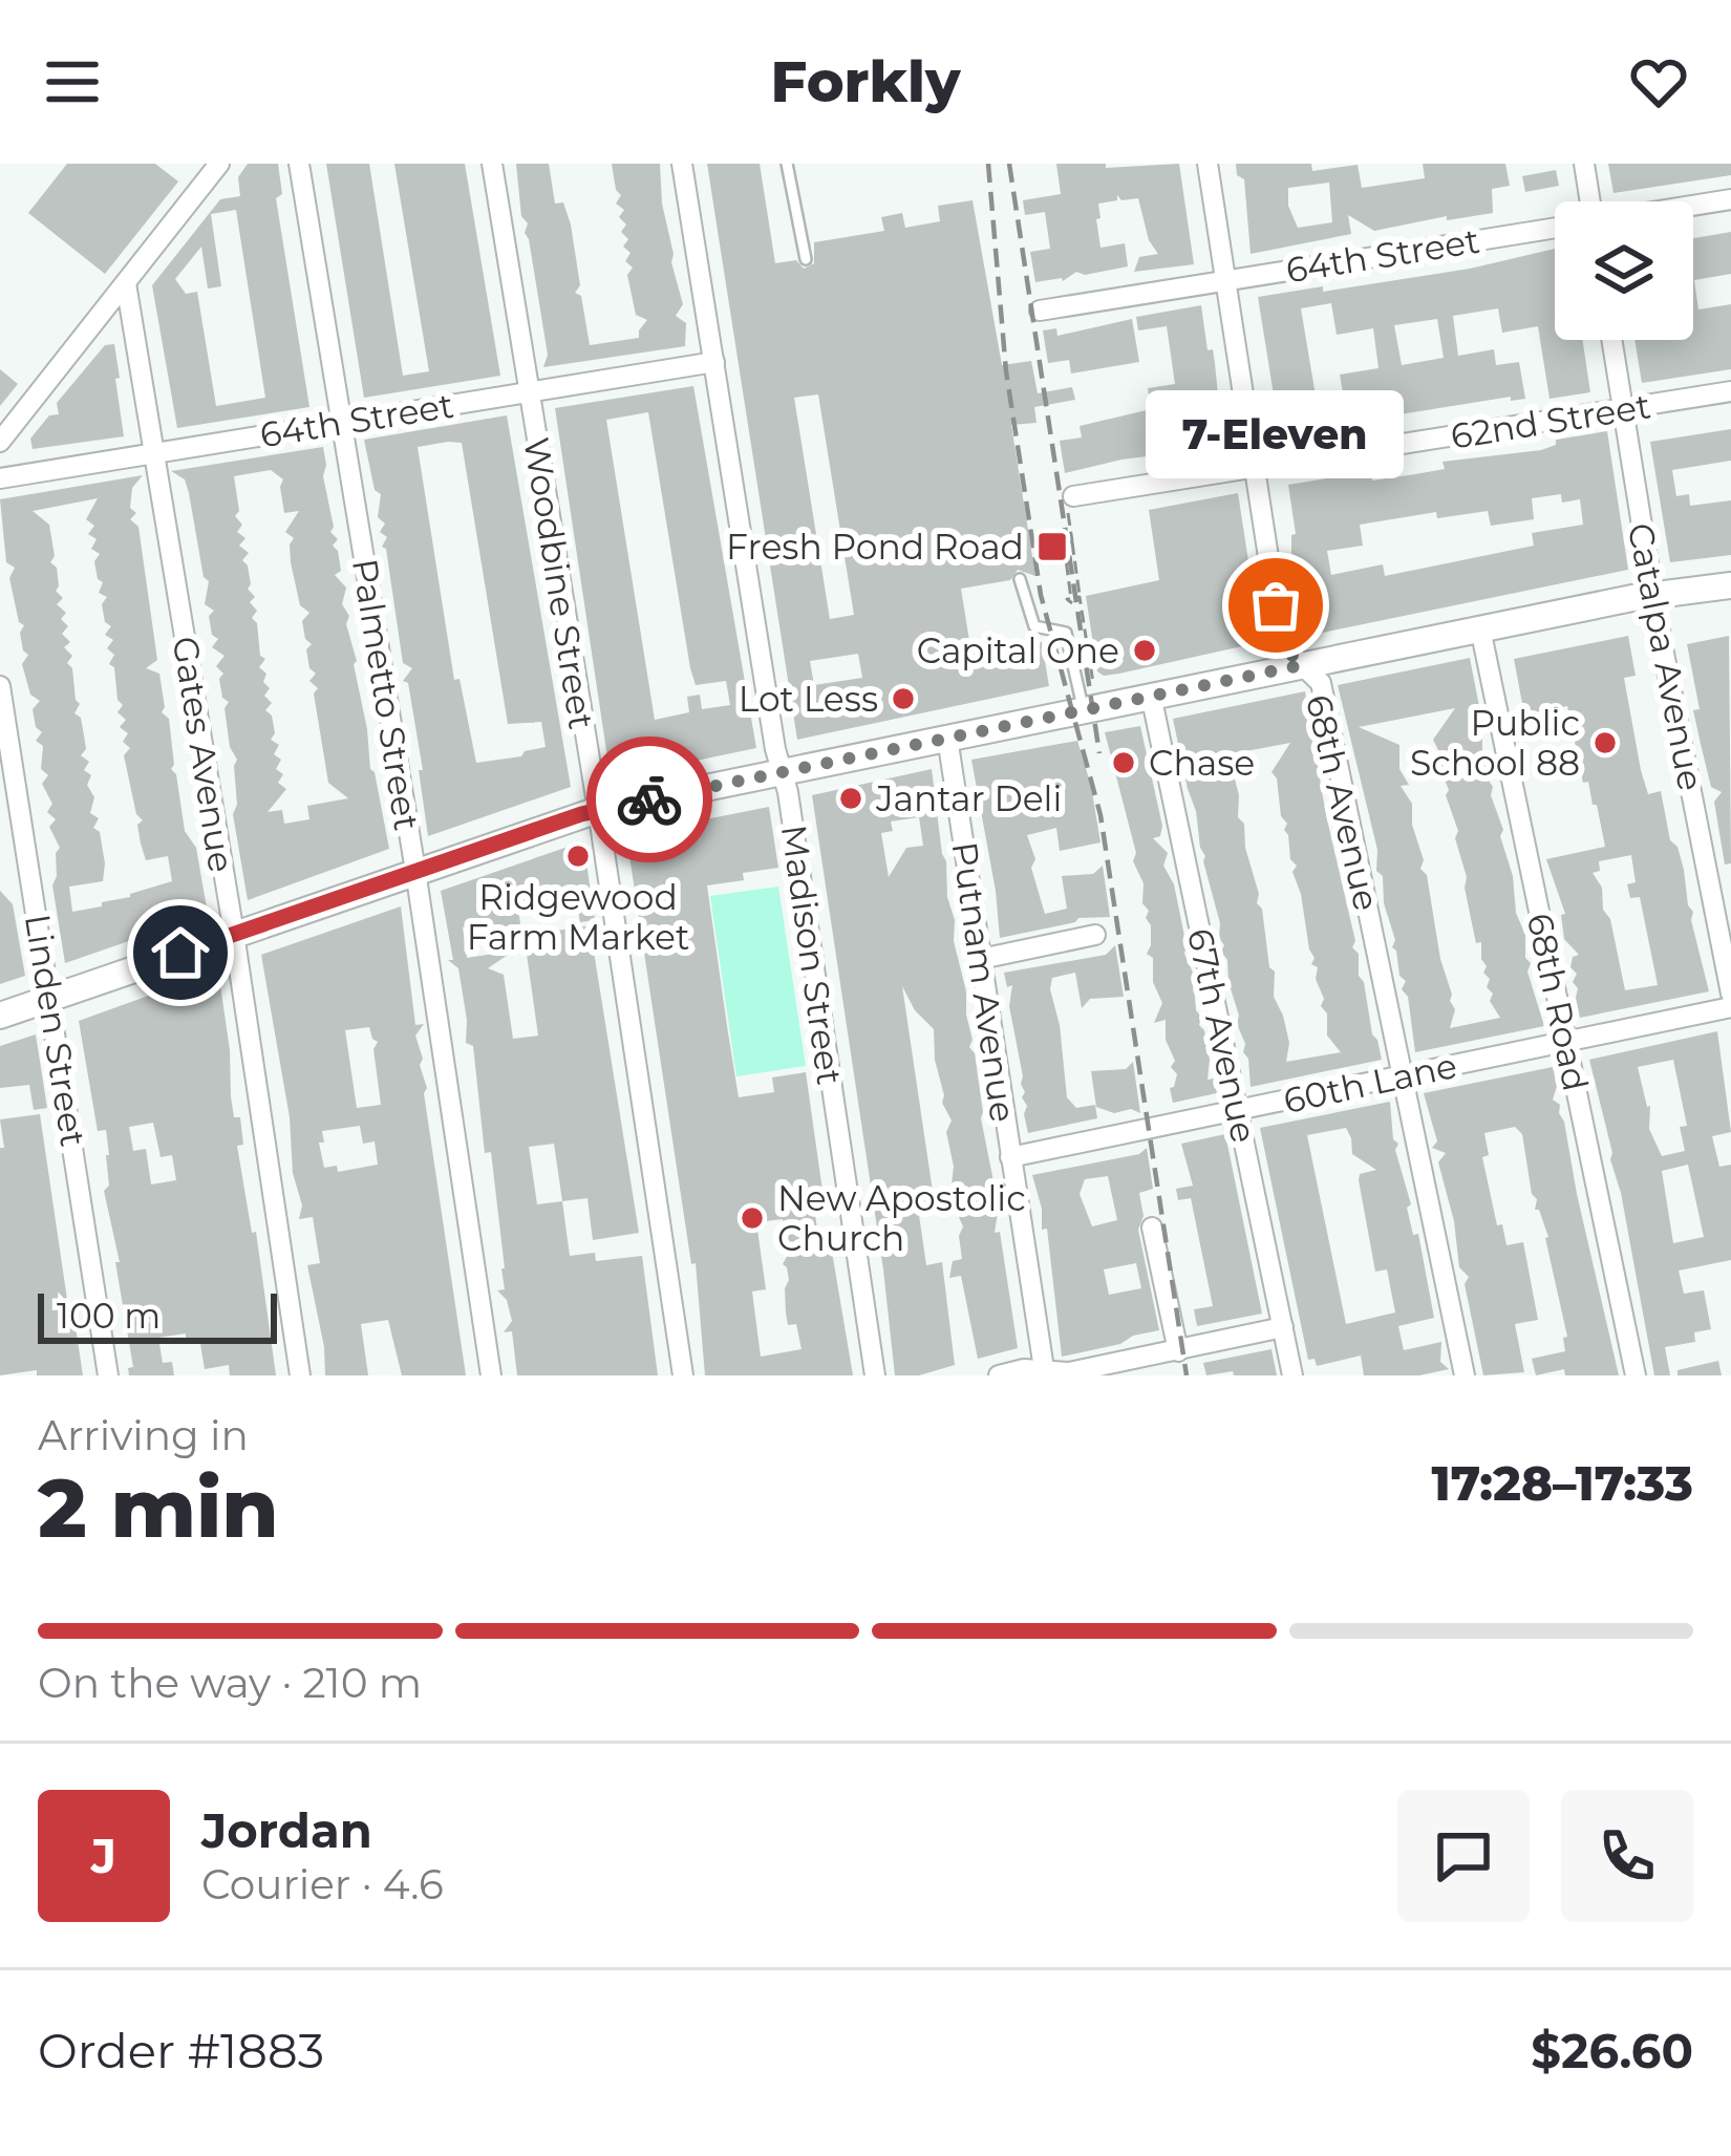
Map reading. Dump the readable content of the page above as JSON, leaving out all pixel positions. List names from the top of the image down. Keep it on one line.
{"streets":{"street":["64th Street","62nd Street","Woodbine Street","Catalpa Avenue","Palmetto Street","Gates Avenue","68th Avenue","Madison Street","Putnam Avenue","68th Road","Linden Street","67th Avenue","60th Lane"]},"crossings":[["64th Street","Woodbine Street"],["64th Street","Palmetto Street"],["64th Street","Gates Avenue"],["64th Street","68th Avenue"],["64th Street","Madison Street"],["62nd Street","Catalpa Avenue"],["62nd Street","68th Avenue"],["68th Avenue","60th Lane"],["Putnam Avenue","60th Lane"],["68th Road","60th Lane"],["67th Avenue","60th Lane"]],"places":{"transit":["Fresh Pond Road"],"other":["7-Eleven","Capital One","Lot Less","Public School 88","Chase","Jantar Deli","Ridgewood Farm Market","New Apostolic Church"]},"scale_bar":"100 m","page":{"header":"Forkly","bubble":"7-Eleven","scale":"100 m","heading":["2 min","Arriving in","17:28–17:33"],"panel":["Jordan","Courier · 4.6","Order #1883","$26.60"],"bar":"On the way · 210 m","round":"J"}}
